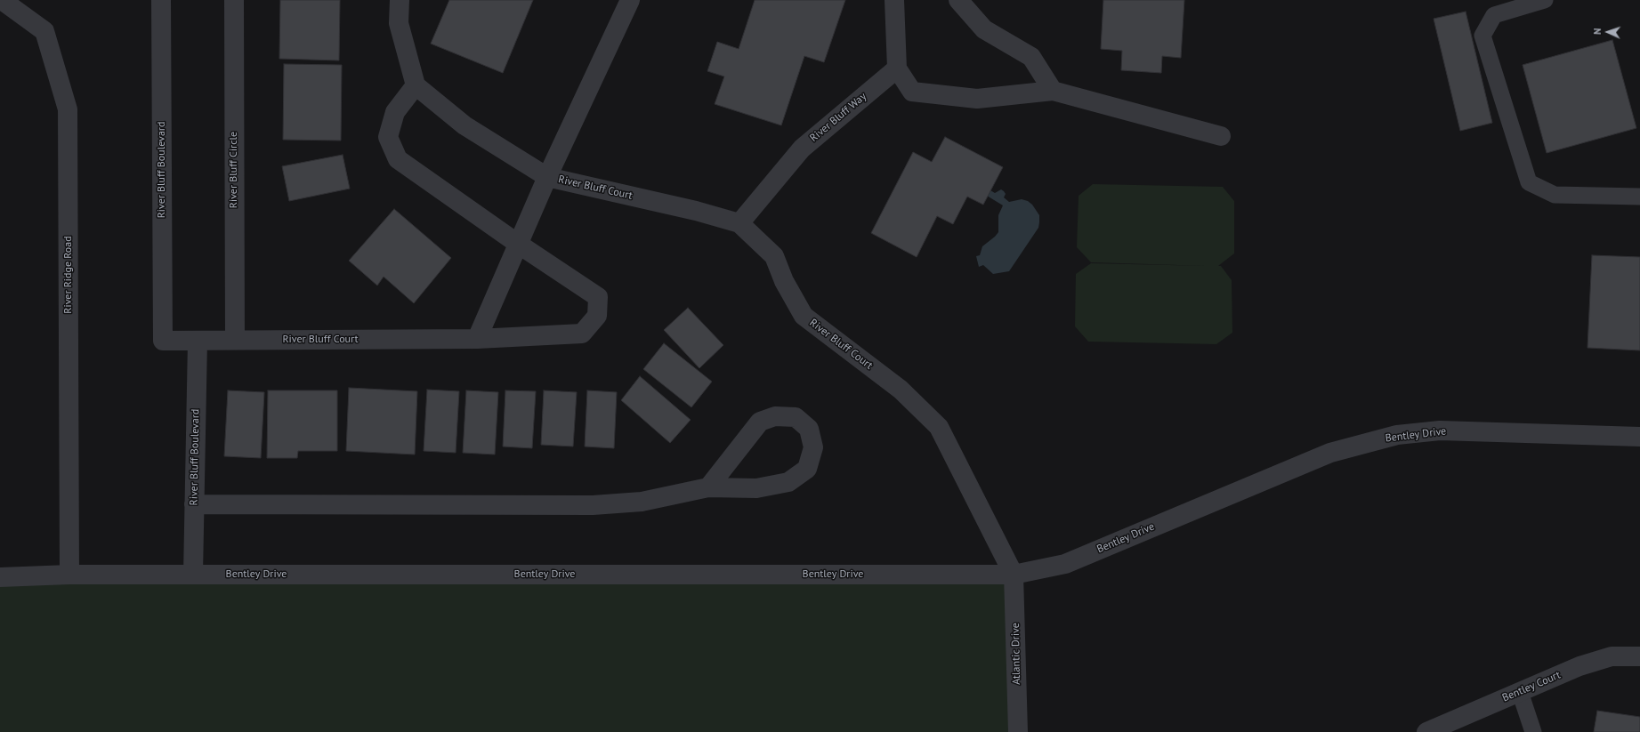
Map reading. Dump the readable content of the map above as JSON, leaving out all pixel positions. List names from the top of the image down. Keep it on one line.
{"streets":{"street":["River Bluff Way","River Bluff Boulevard","River Bluff Circle","River Bluff Court","River Ridge Road","Bentley Drive","Atlantic Drive","Bentley Court"]},"crossings":[["River Bluff Way","River Bluff Court"],["River Bluff Boulevard","River Bluff Court"],["River Bluff Boulevard","Bentley Drive"],["River Bluff Circle","River Bluff Court"],["River Bluff Court","Bentley Drive"],["River Bluff Court","Atlantic Drive"],["River Ridge Road","Bentley Drive"],["Bentley Drive","Atlantic Drive"]],"north":"left"}
